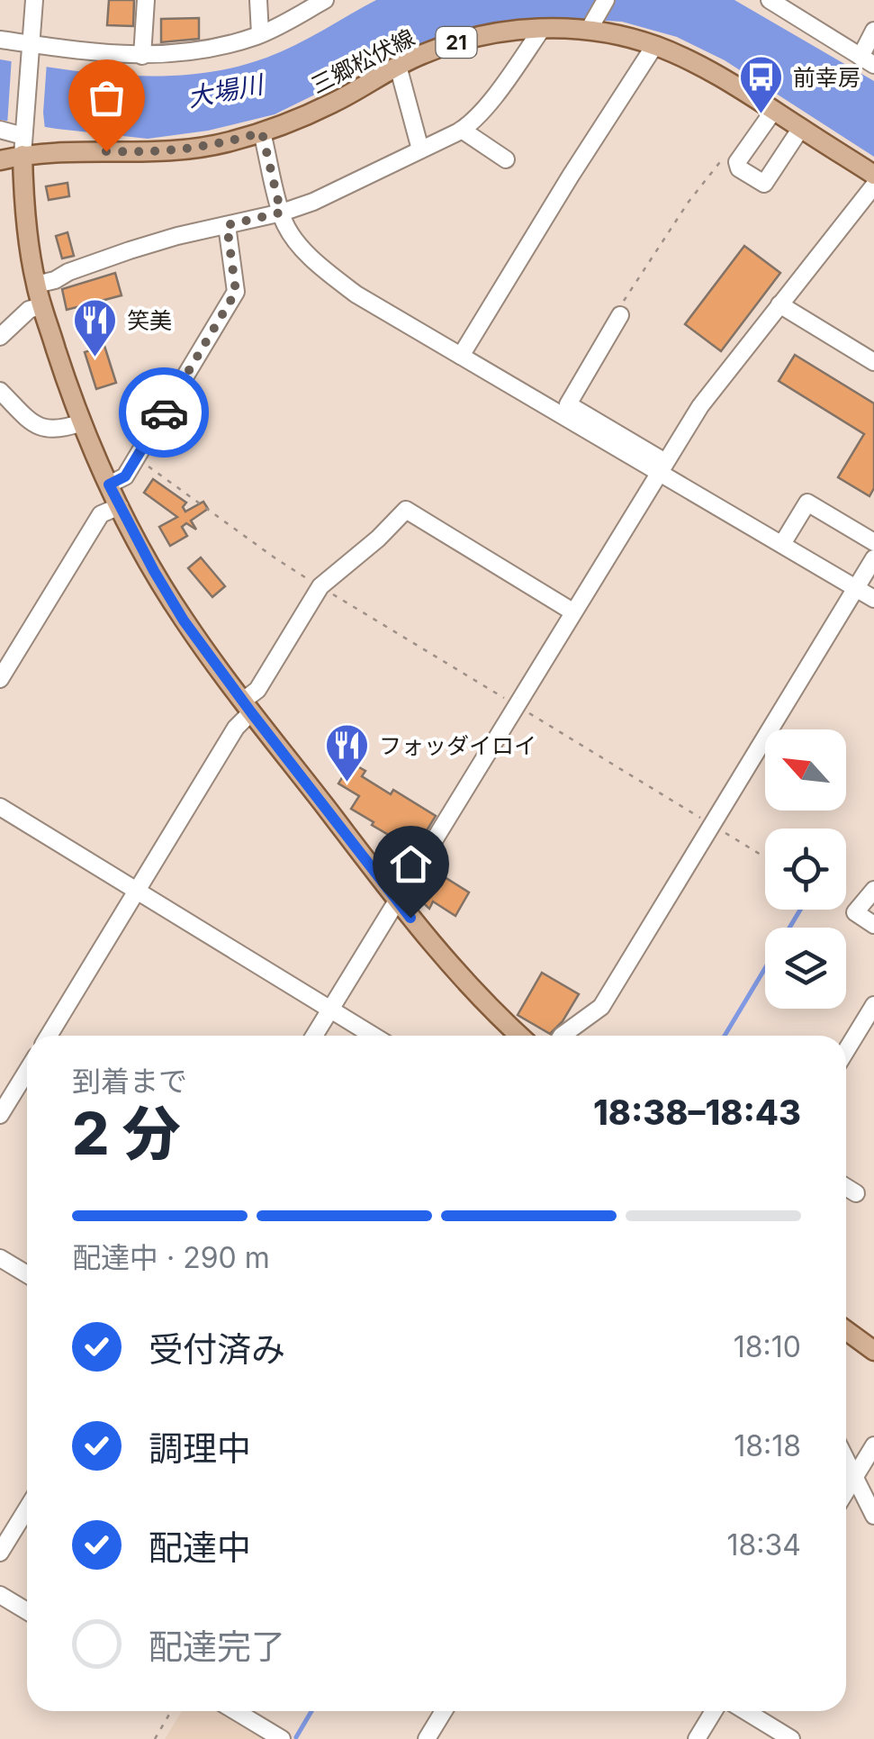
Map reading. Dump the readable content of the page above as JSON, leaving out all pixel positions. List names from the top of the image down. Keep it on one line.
{"streets":{"main road":["21","三郷松伏線"]},"water":["大場川"],"places":{"bus stop":["前幸房"],"restaurant":["笑美","フォッダイロイ"]},"north":"top left","page":{"heading":["2 分","到着まで","18:38–18:43"],"bar":"配達中 · 290 m","list":[["受付済み","18:10"],["調理中","18:18"],["配達中","18:34"],"配達完了"]}}
